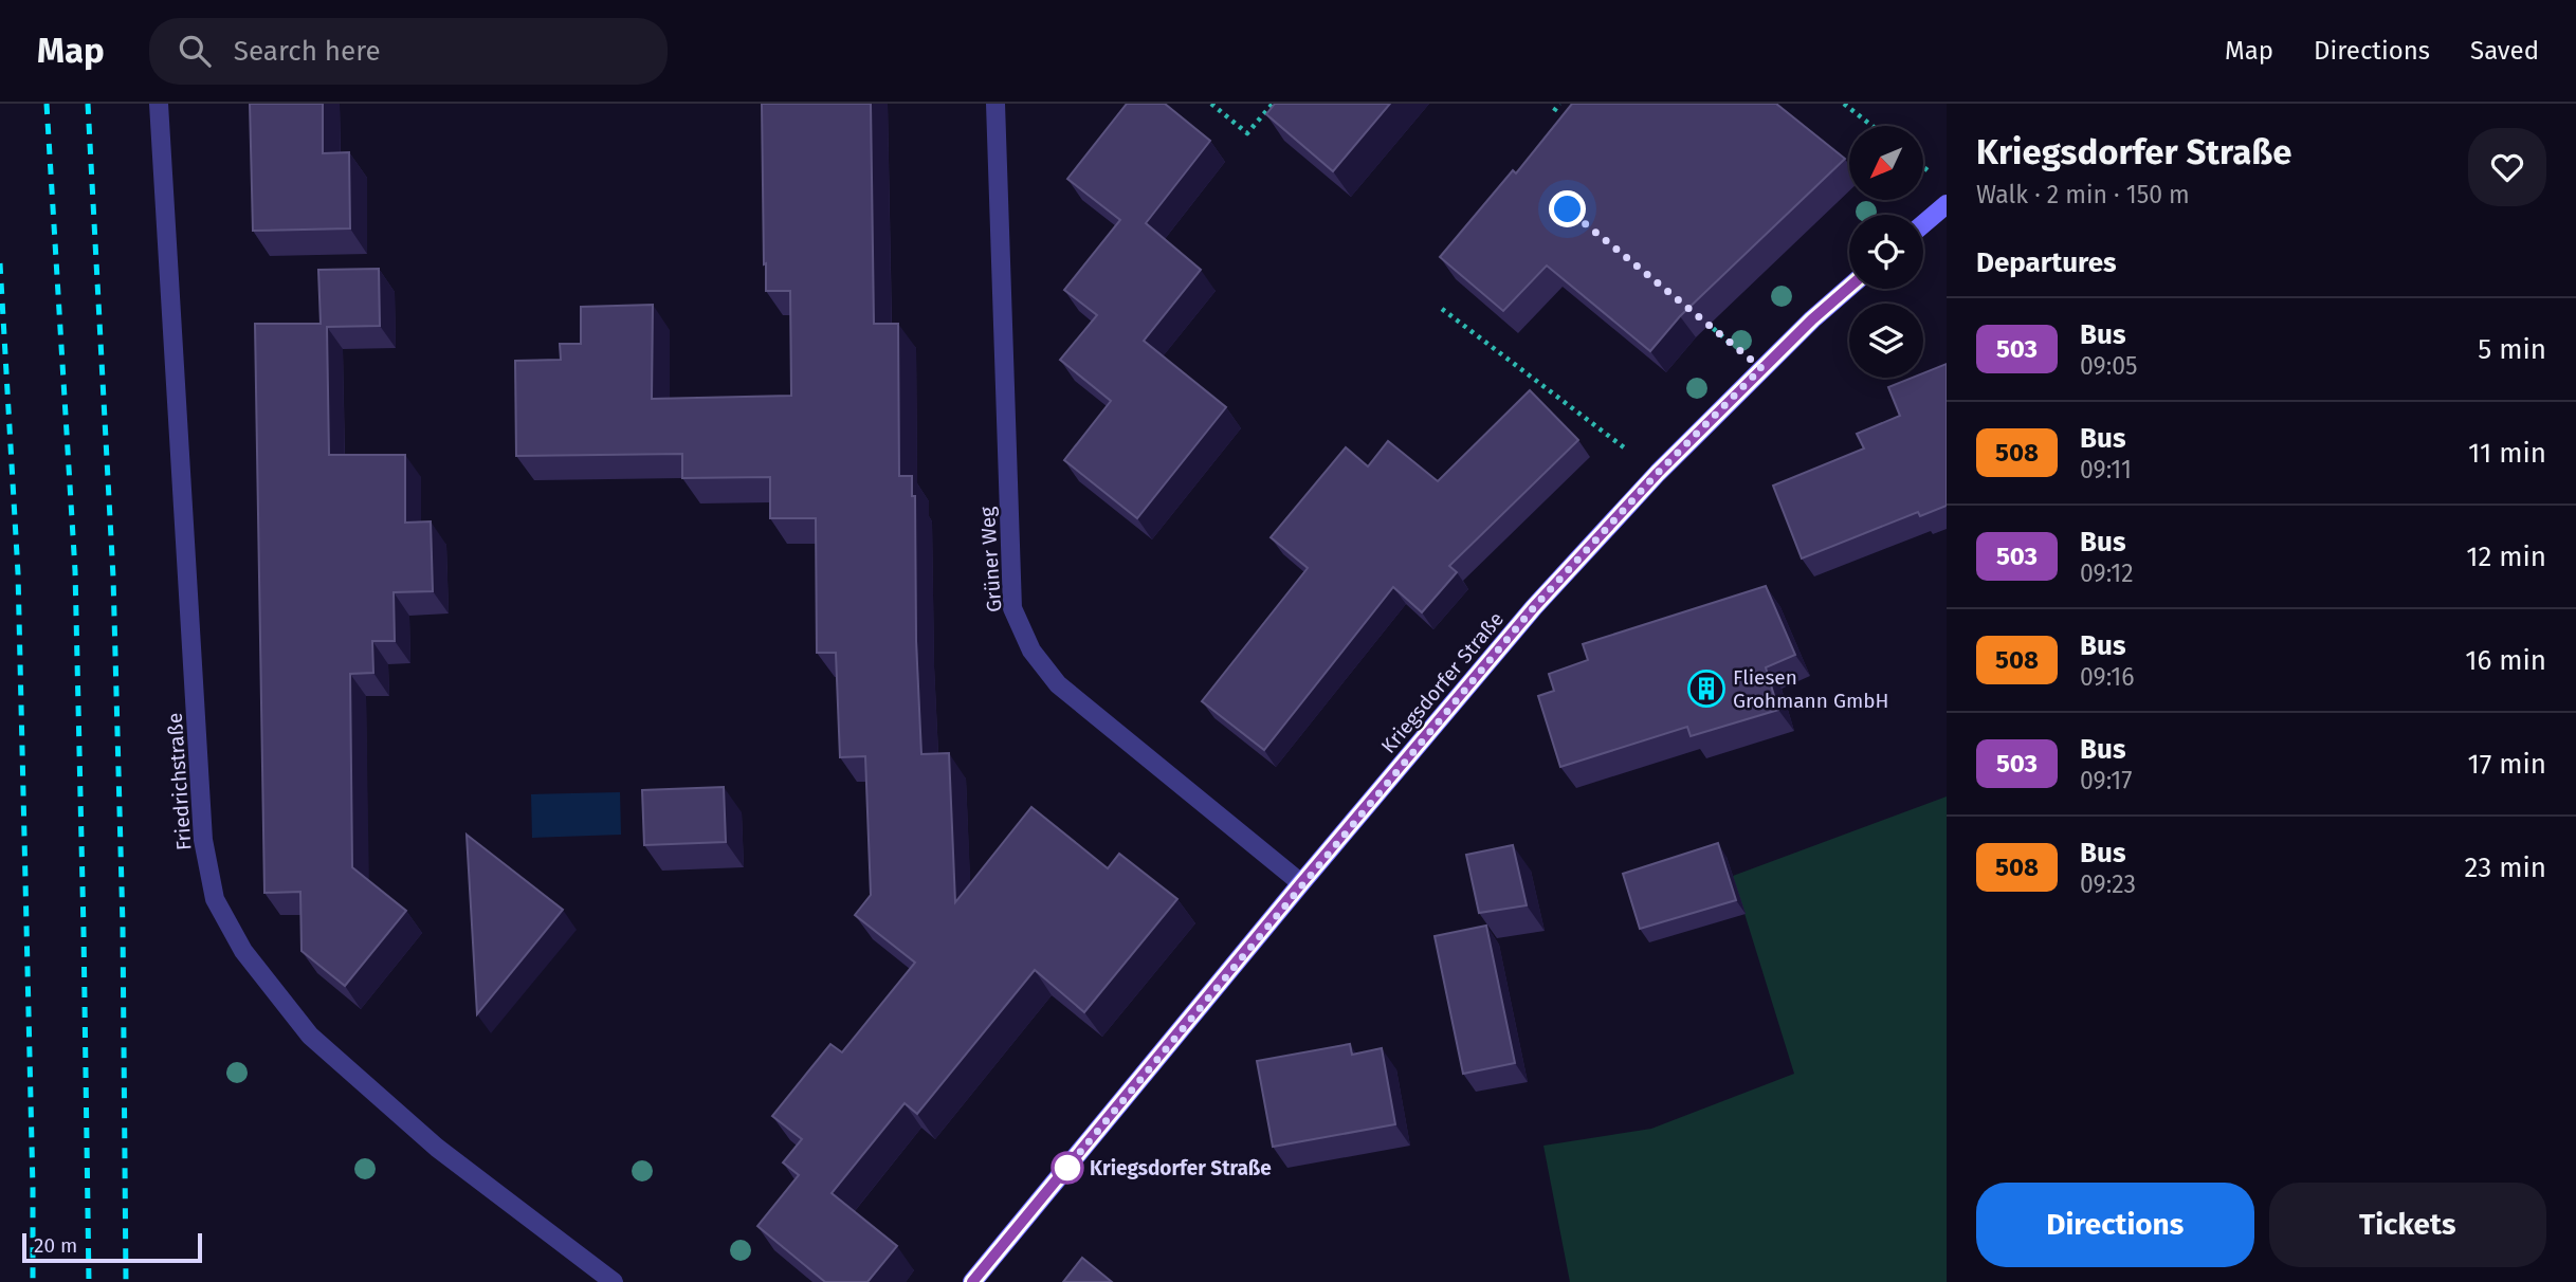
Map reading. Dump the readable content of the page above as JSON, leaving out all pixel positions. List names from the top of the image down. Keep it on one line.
{"streets":{"street":["Grüner Weg","Kriegsdorfer Straße","Friedrichstraße"]},"crossings":[["Grüner Weg","Kriegsdorfer Straße"]],"places":{"building":["Fliesen Grohmann GmbH"],"other":["Kriegsdorfer Straße"]},"lines":["bus line 503"],"scale_bar":"20 m","north":"bottom left","page":{"header":"Map","search":"Search here","nav":["Map","Directions","Saved"],"heading":[["Kriegsdorfer Straße","Walk · 2 min · 150 m"],"Departures"],"list":[{"mark":"503","name":"Bus","note":"09:05","value":"5 min"},{"mark":"508","name":"Bus","note":"09:11","value":"11 min"},{"mark":"503","name":"Bus","note":"09:12","value":"12 min"},{"mark":"508","name":"Bus","note":"09:16","value":"16 min"},{"mark":"503","name":"Bus","note":"09:17","value":"17 min"},{"mark":"508","name":"Bus","note":"09:23","value":"23 min"}],"buttons":["Directions","Tickets"],"scale":"20 m"}}
